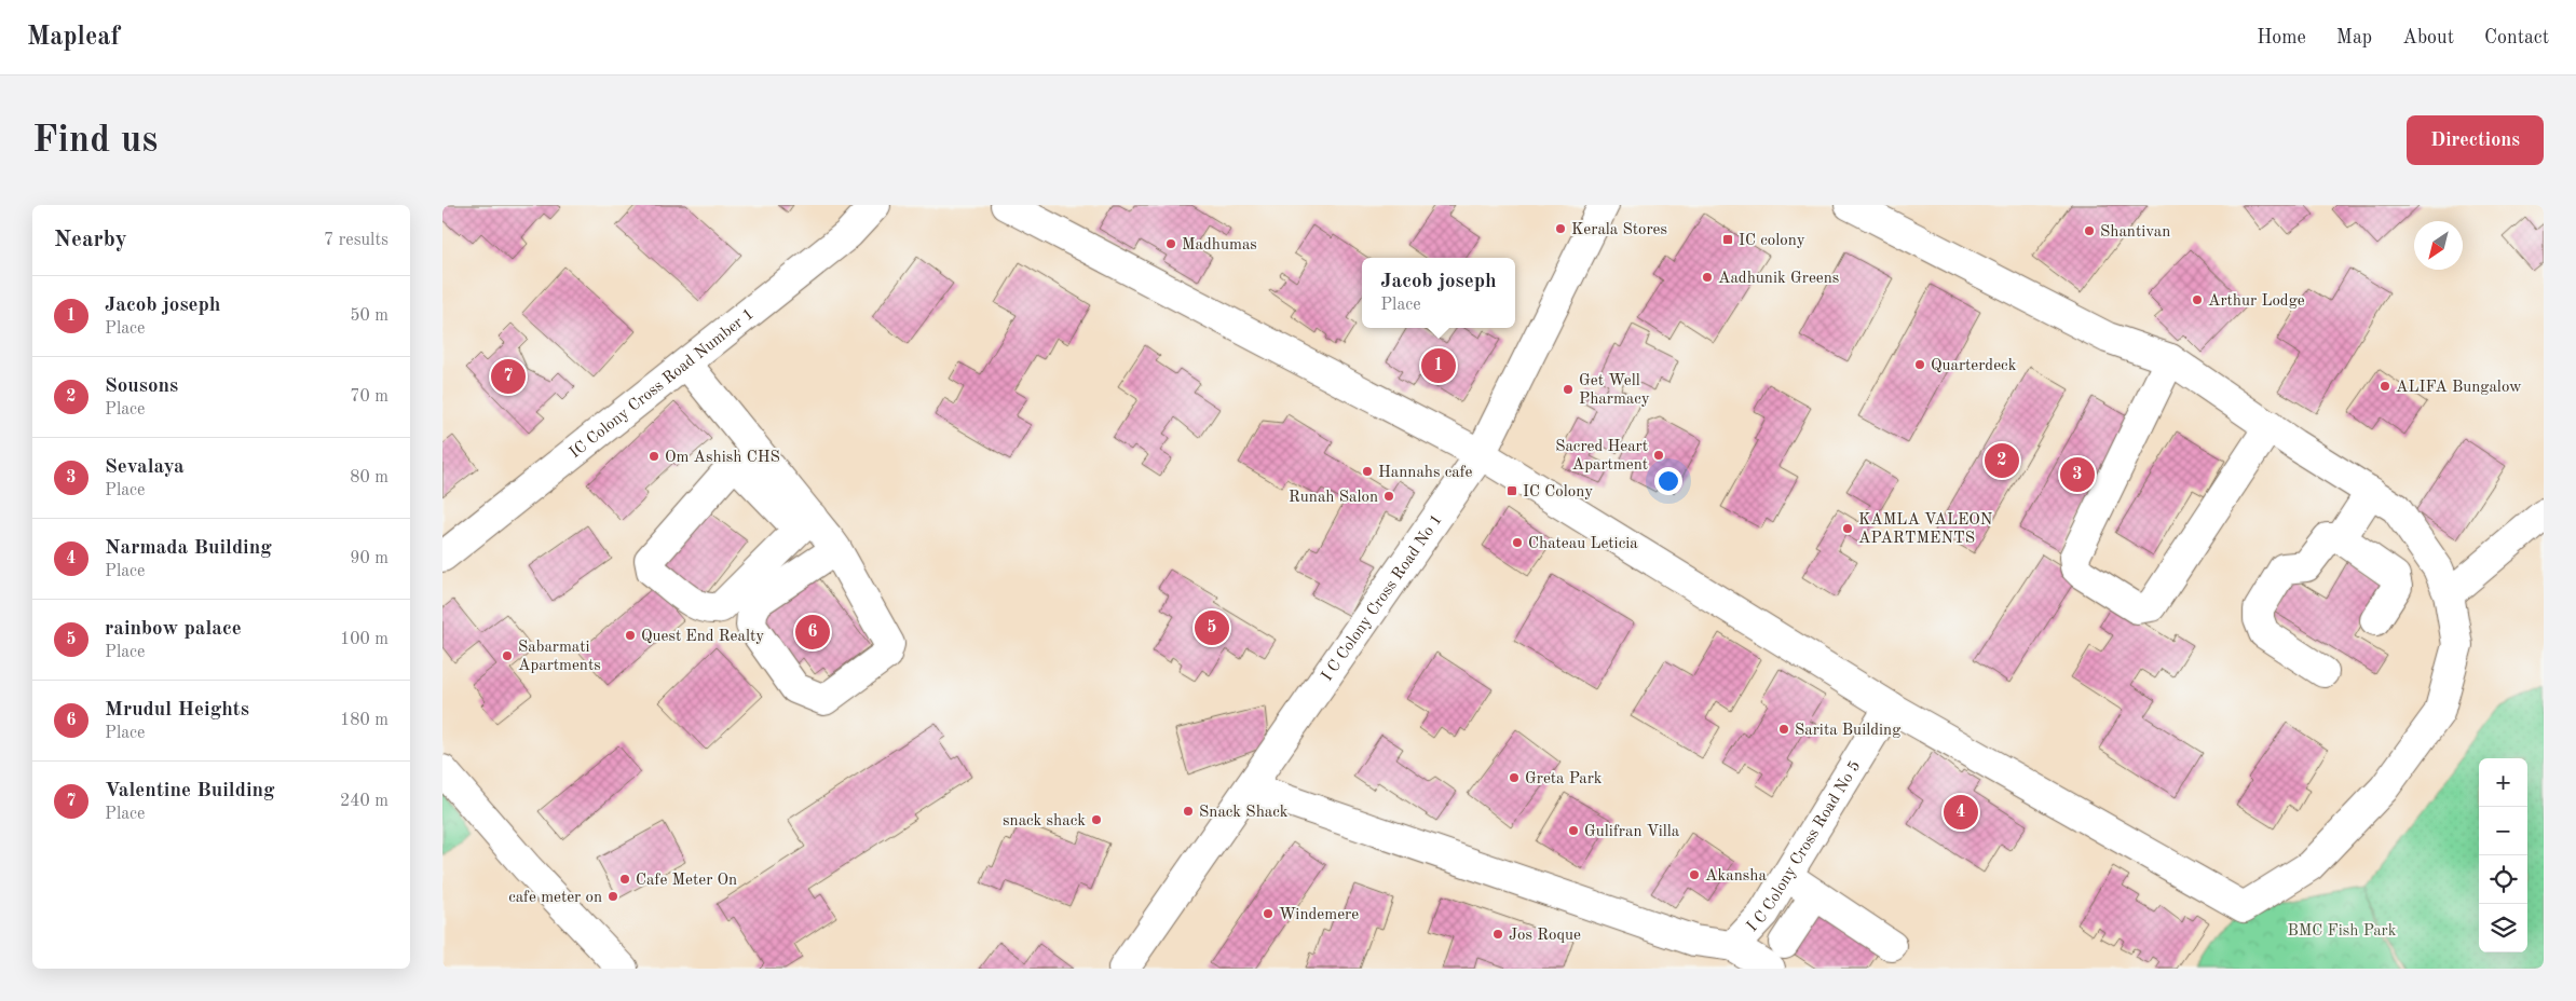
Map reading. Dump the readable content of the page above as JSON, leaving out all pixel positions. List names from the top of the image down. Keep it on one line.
{"streets":{"street":["IC Colony Cross Road Number 1","I C Colony Cross Road No 1","I C Colony Cross Road No 5"]},"crossings":[["I C Colony Cross Road No 1","I C Colony Cross Road No 5"]],"parks":["BMC Fish Park"],"places":{"other":["Kerala Stores","Shantivan","Madhumas","Aadhunik Greens","Arthur Lodge","Quarterdeck","ALIFA Bungalow","Get Well Pharmacy","Sacred Heart Apartment","Om Ashish CHS","Hannahs cafe","Runah Salon","KAMLA VALEON APARTMENTS","Chateau Leticia","Quest End Realty","Sabarmati Apartments","Sarita Building","Greta Park","Snack Shack","snack shack","Gulifran Villa","Akansha","Cafe Meter On","cafe meter on","Windemere","Jos Roque"],"transit":["IC colony","IC Colony"]},"north":"bottom left","page":{"header":"Mapleaf","nav":["Home","Map","About","Contact"],"buttons":"Directions","title":"Find us","heading":["Nearby","7 results"],"popup":["Jacob joseph","Place"],"list":[{"mark":"1","name":"Jacob joseph","note":"Place","value":"50 m"},{"mark":"2","name":"Sousons","note":"Place","value":"70 m"},{"mark":"3","name":"Sevalaya","note":"Place","value":"80 m"},{"mark":"4","name":"Narmada Building","note":"Place","value":"90 m"},{"mark":"5","name":"rainbow palace","note":"Place","value":"100 m"},{"mark":"6","name":"Mrudul Heights","note":"Place","value":"180 m"},{"mark":"7","name":"Valentine Building","note":"Place","value":"240 m"}],"pins":["1","7","2","3","5","6","4"],"map_buttons":["+","−"]}}
